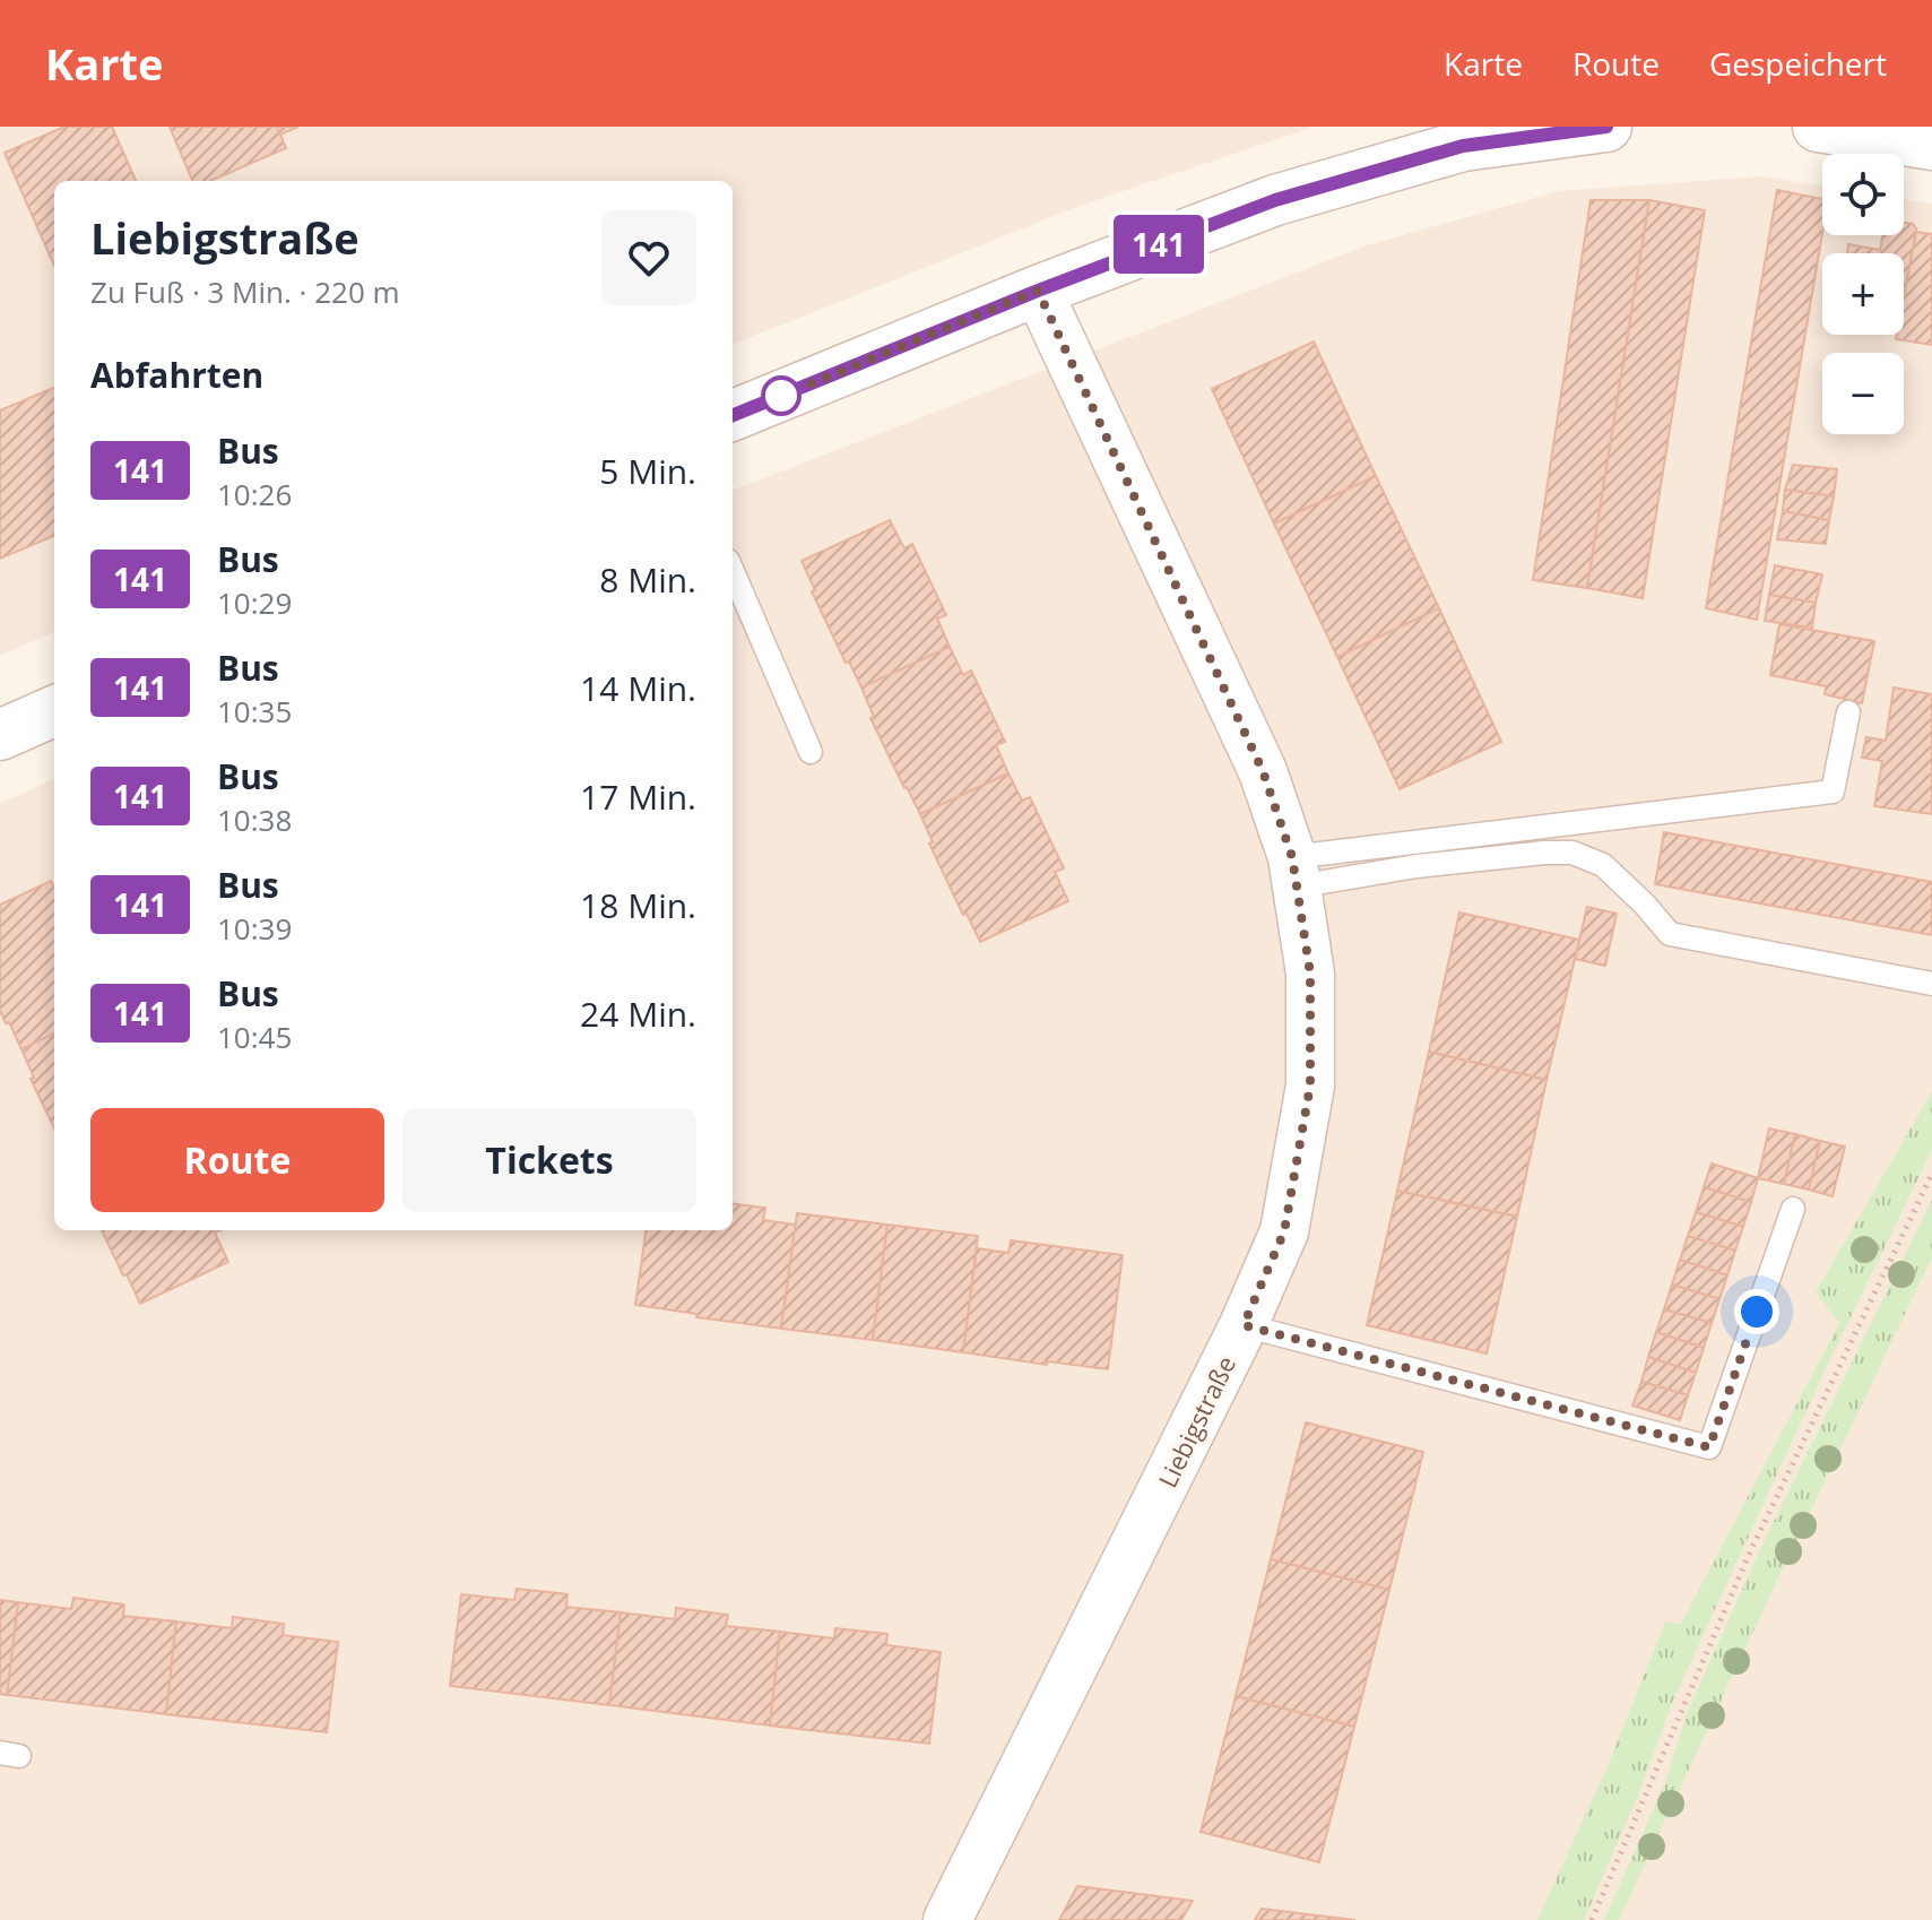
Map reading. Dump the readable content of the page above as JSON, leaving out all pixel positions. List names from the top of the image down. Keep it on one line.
{"streets":{"street":["Liebigstraße"]},"lines":["bus line 141"],"page":{"header":"Karte","nav":["Karte","Route","Gespeichert"],"on_map":"141","map_buttons":["+","−"],"heading":[["Liebigstraße","Zu Fuß · 3 Min. · 220 m"],"Abfahrten"],"list":[{"mark":"141","name":"Bus","note":"10:26","value":"5 Min."},{"mark":"141","name":"Bus","note":"10:29","value":"8 Min."},{"mark":"141","name":"Bus","note":"10:35","value":"14 Min."},{"mark":"141","name":"Bus","note":"10:38","value":"17 Min."},{"mark":"141","name":"Bus","note":"10:39","value":"18 Min."},{"mark":"141","name":"Bus","note":"10:45","value":"24 Min."}],"buttons":["Route","Tickets"]}}
